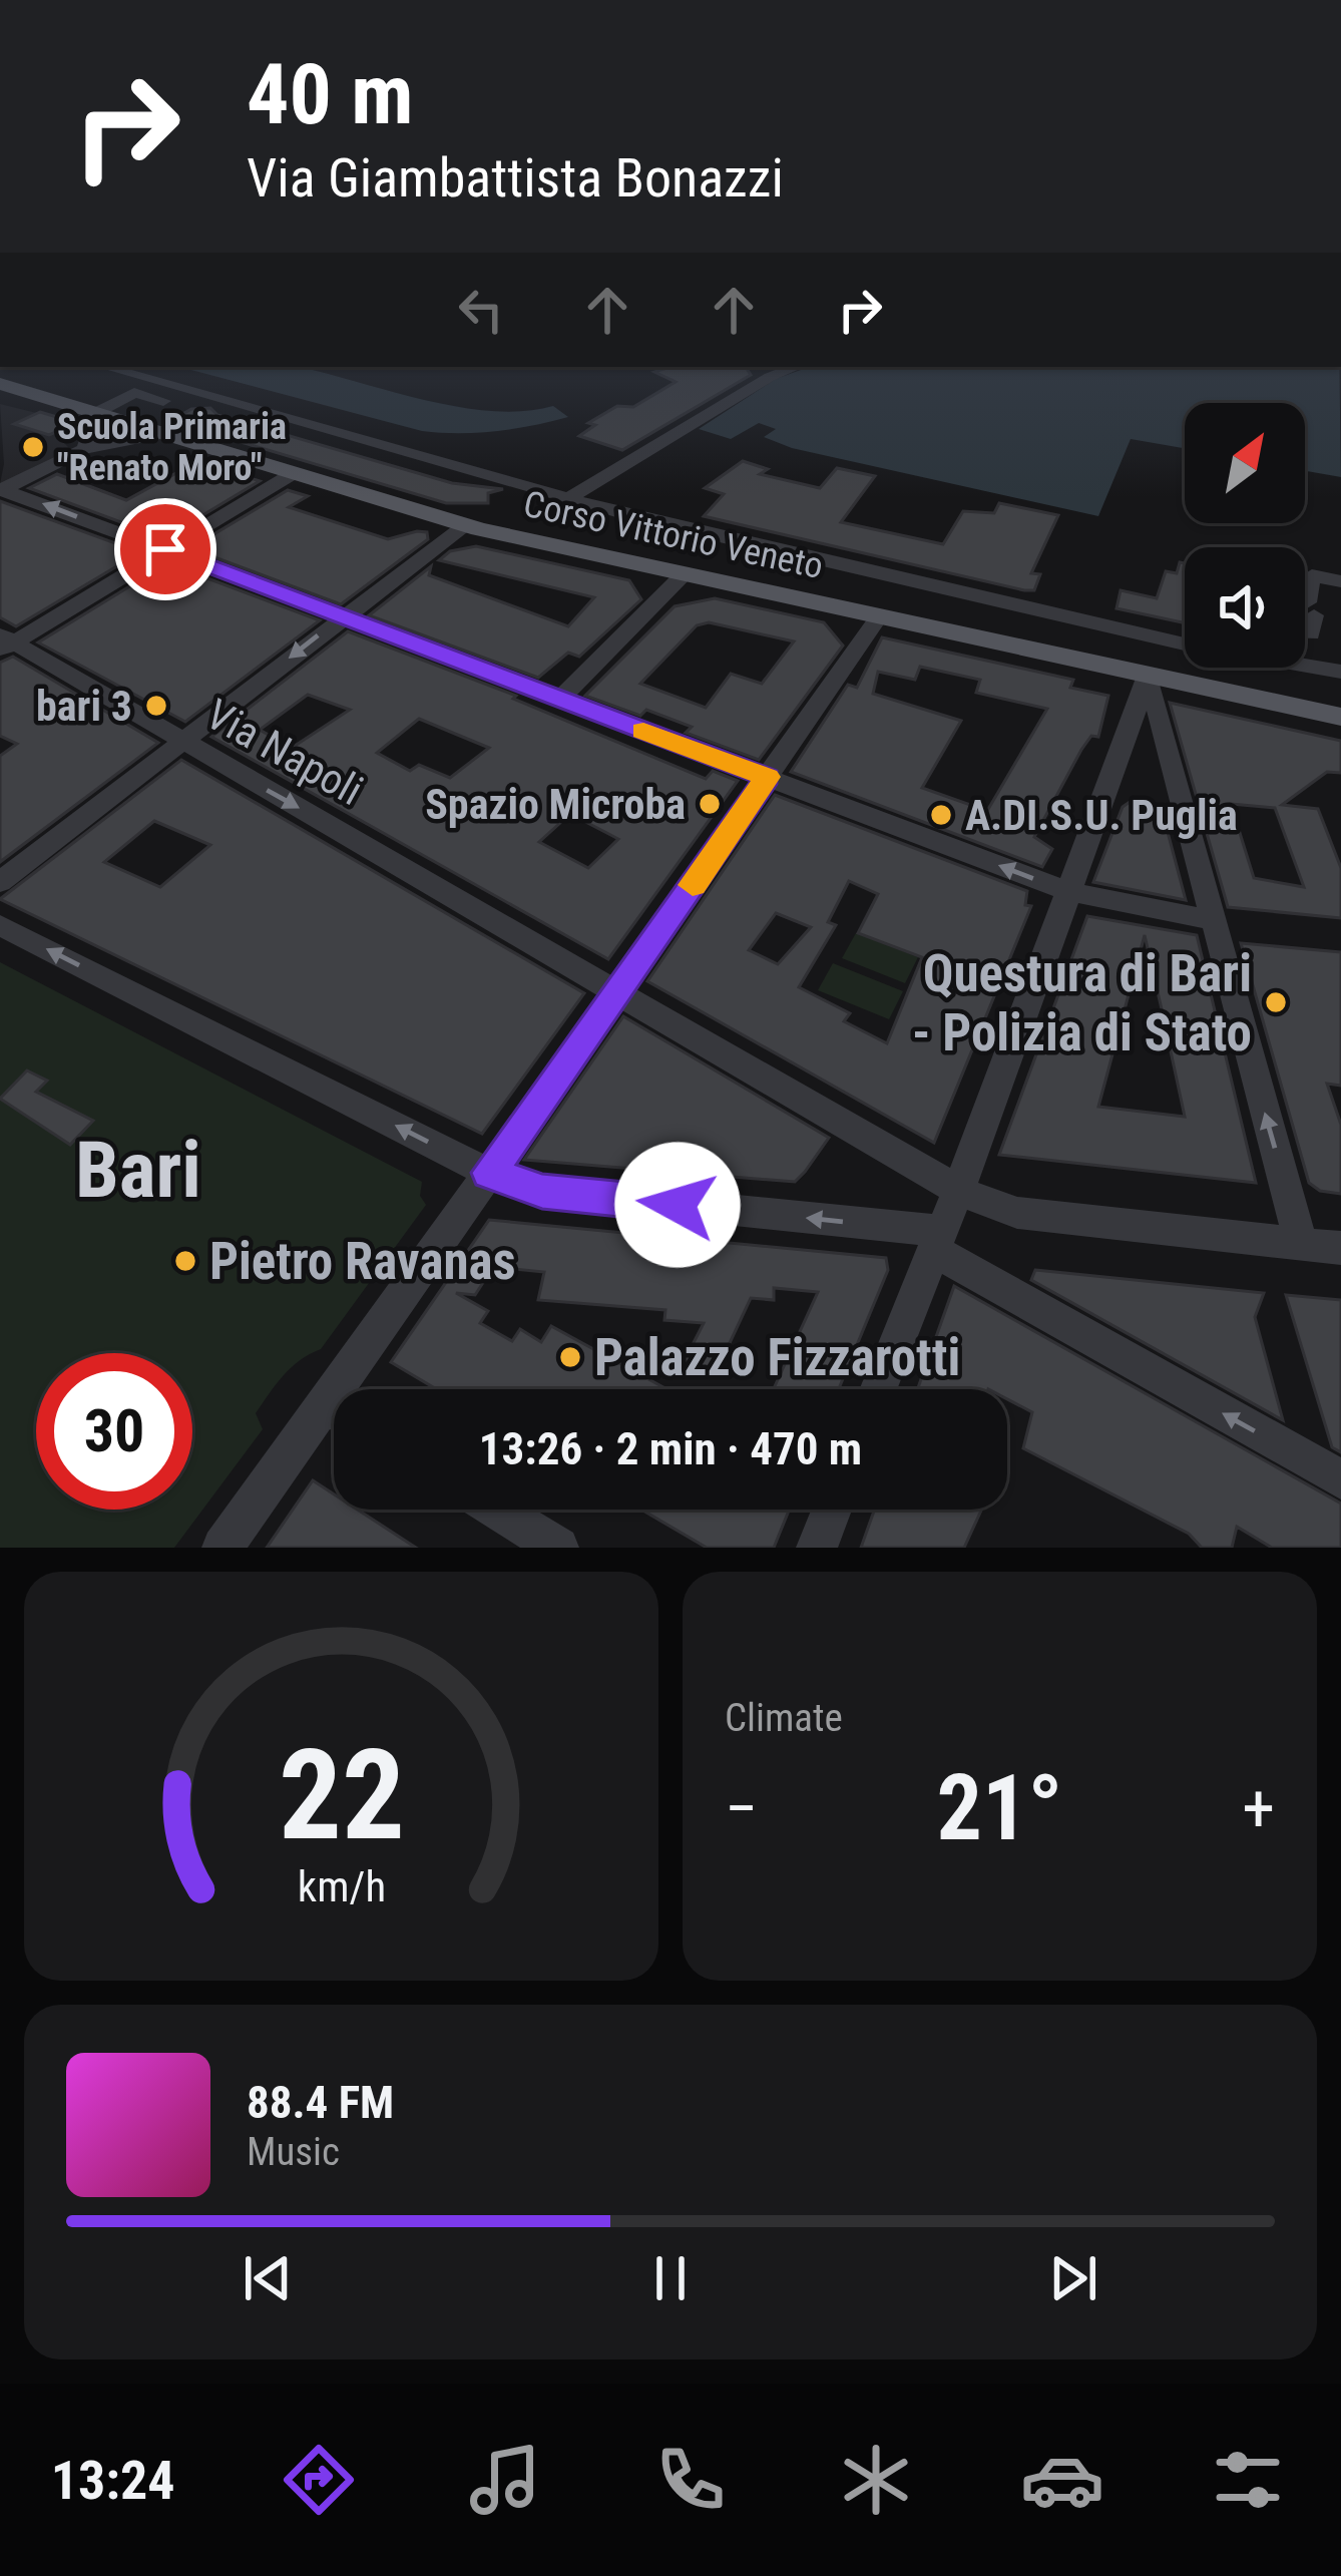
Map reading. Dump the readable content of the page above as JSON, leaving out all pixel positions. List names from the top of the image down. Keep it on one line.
{"streets":{"main road":["Corso Vittorio Veneto"],"street":["Via Napoli"]},"districts":["Bari"],"places":["Scuola Primaria \"Renato Moro\"","bari 3","Spazio Microba","A.DI.S.U. Puglia","Questura di Bari - Polizia di Stato","Pietro Ravanas","Palazzo Fizzarotti"],"north":"top right","page":{"turn":["40 m","Via Giambattista Bonazzi"],"limit":"30","trip":"13:26 · 2 min · 470 m","tile":"Climate","heat":["−","21°","+"],"song":["88.4 FM","Music"],"tabs":"13:24","gauge":["22","km/h"]}}
